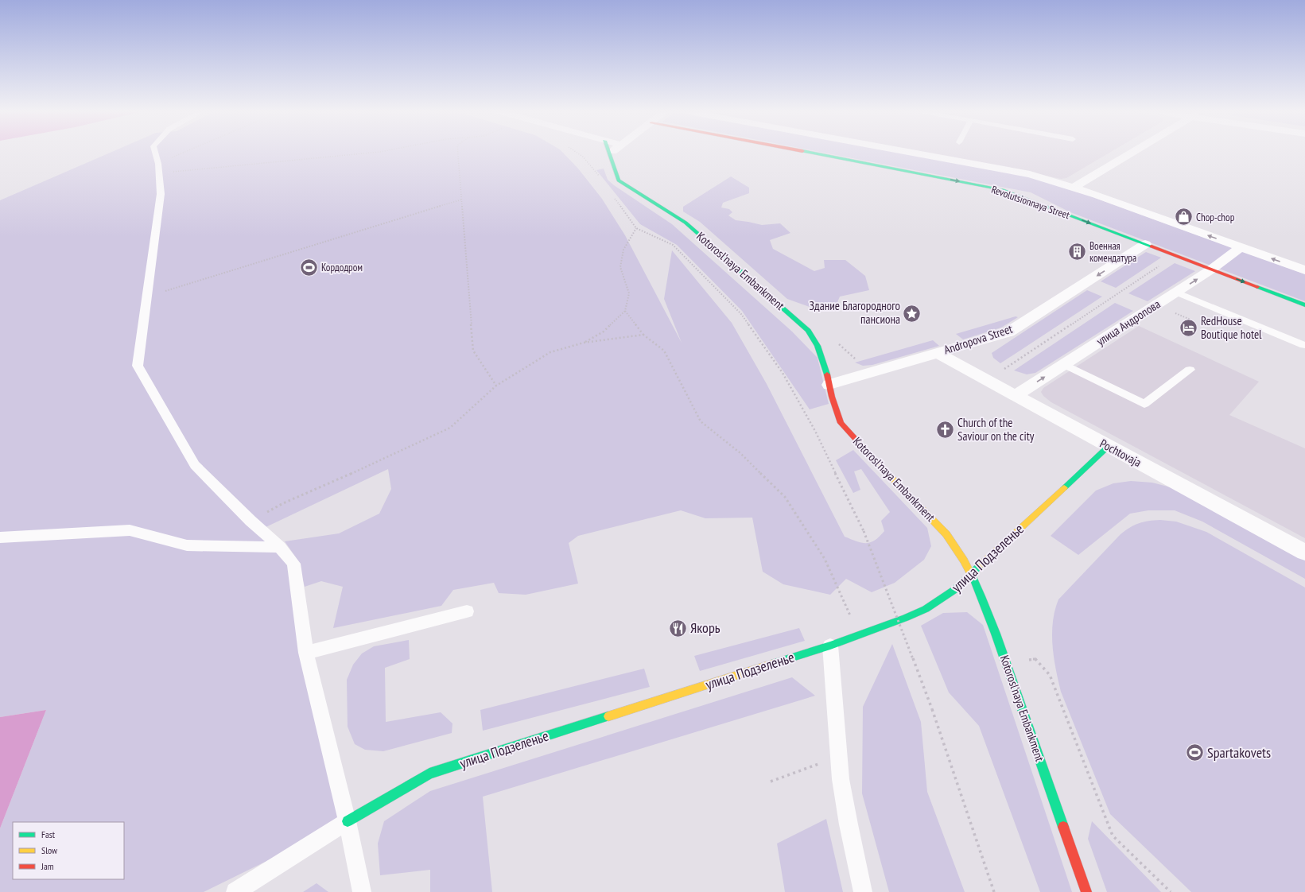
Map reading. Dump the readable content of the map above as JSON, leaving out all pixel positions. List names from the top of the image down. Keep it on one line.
{"streets":{"street":["Revolutsionnaya Street","Kotorosl'naya Embankment","улица Андропова","Andropova Street","Pochtovaja","улица Подзеленье"]},"crossings":[["Revolutsionnaya Street","улица Андропова"],["Revolutsionnaya Street","Andropova Street"],["Kotorosl'naya Embankment","Andropova Street"],["Kotorosl'naya Embankment","улица Подзеленье"],["улица Андропова","Pochtovaja"],["Andropova Street","Pochtovaja"],["Pochtovaja","улица Подзеленье"]],"one_way":["Andropova Street"],"places":{"shop":["Chop-chop"],"building":["Военная комендатура"],"sports":["Кордодром","Spartakovets"],"place":["Здание Благородного пансиона"],"hotel":["RedHouse Boutique hotel"],"church":["Church of the Saviour on the city"],"restaurant":["Якорь"]},"legend":["Fast","Slow","Jam"]}
